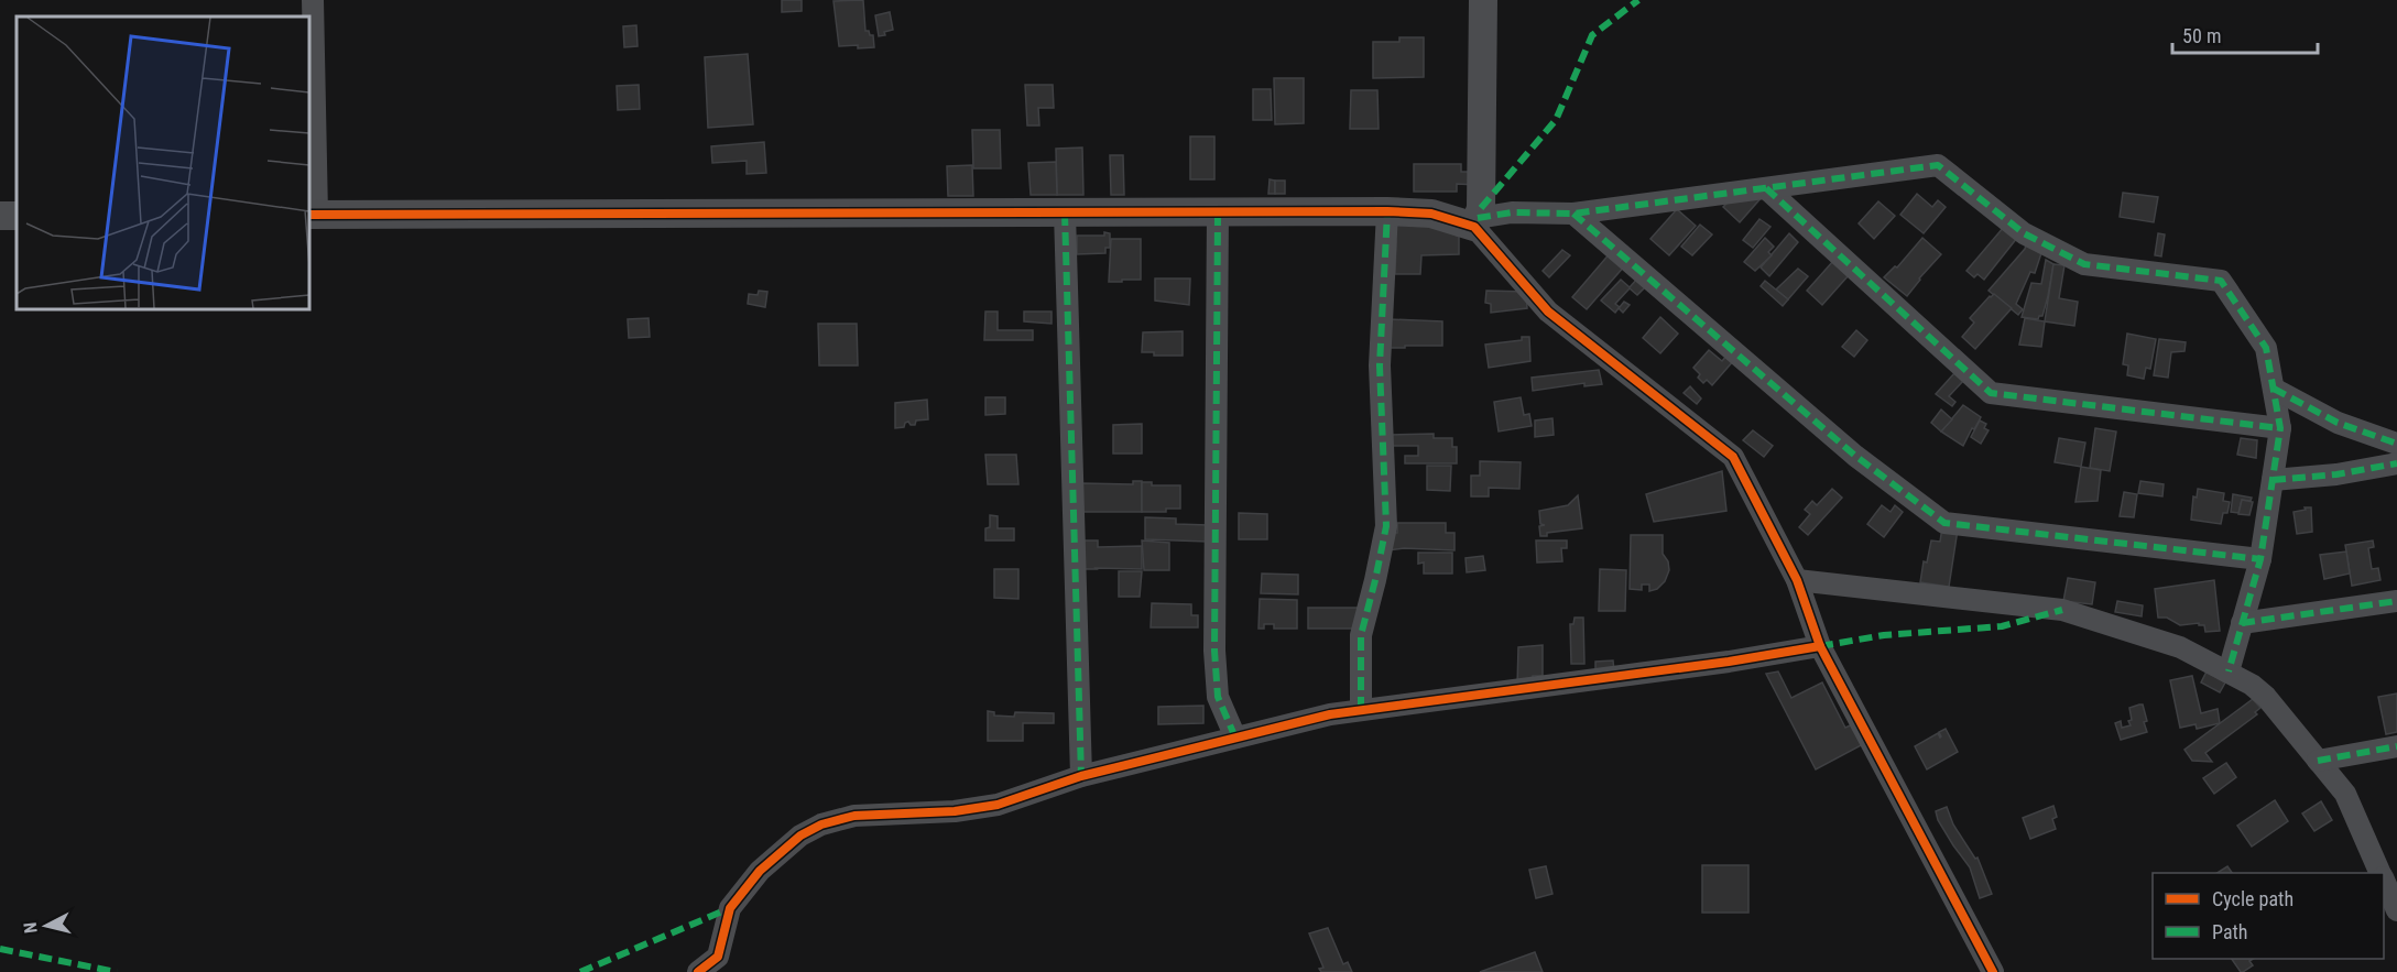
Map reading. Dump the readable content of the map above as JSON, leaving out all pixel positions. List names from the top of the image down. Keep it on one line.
{"legend":["Cycle path","Path"],"scale_bar":"50 m","north":"left"}
